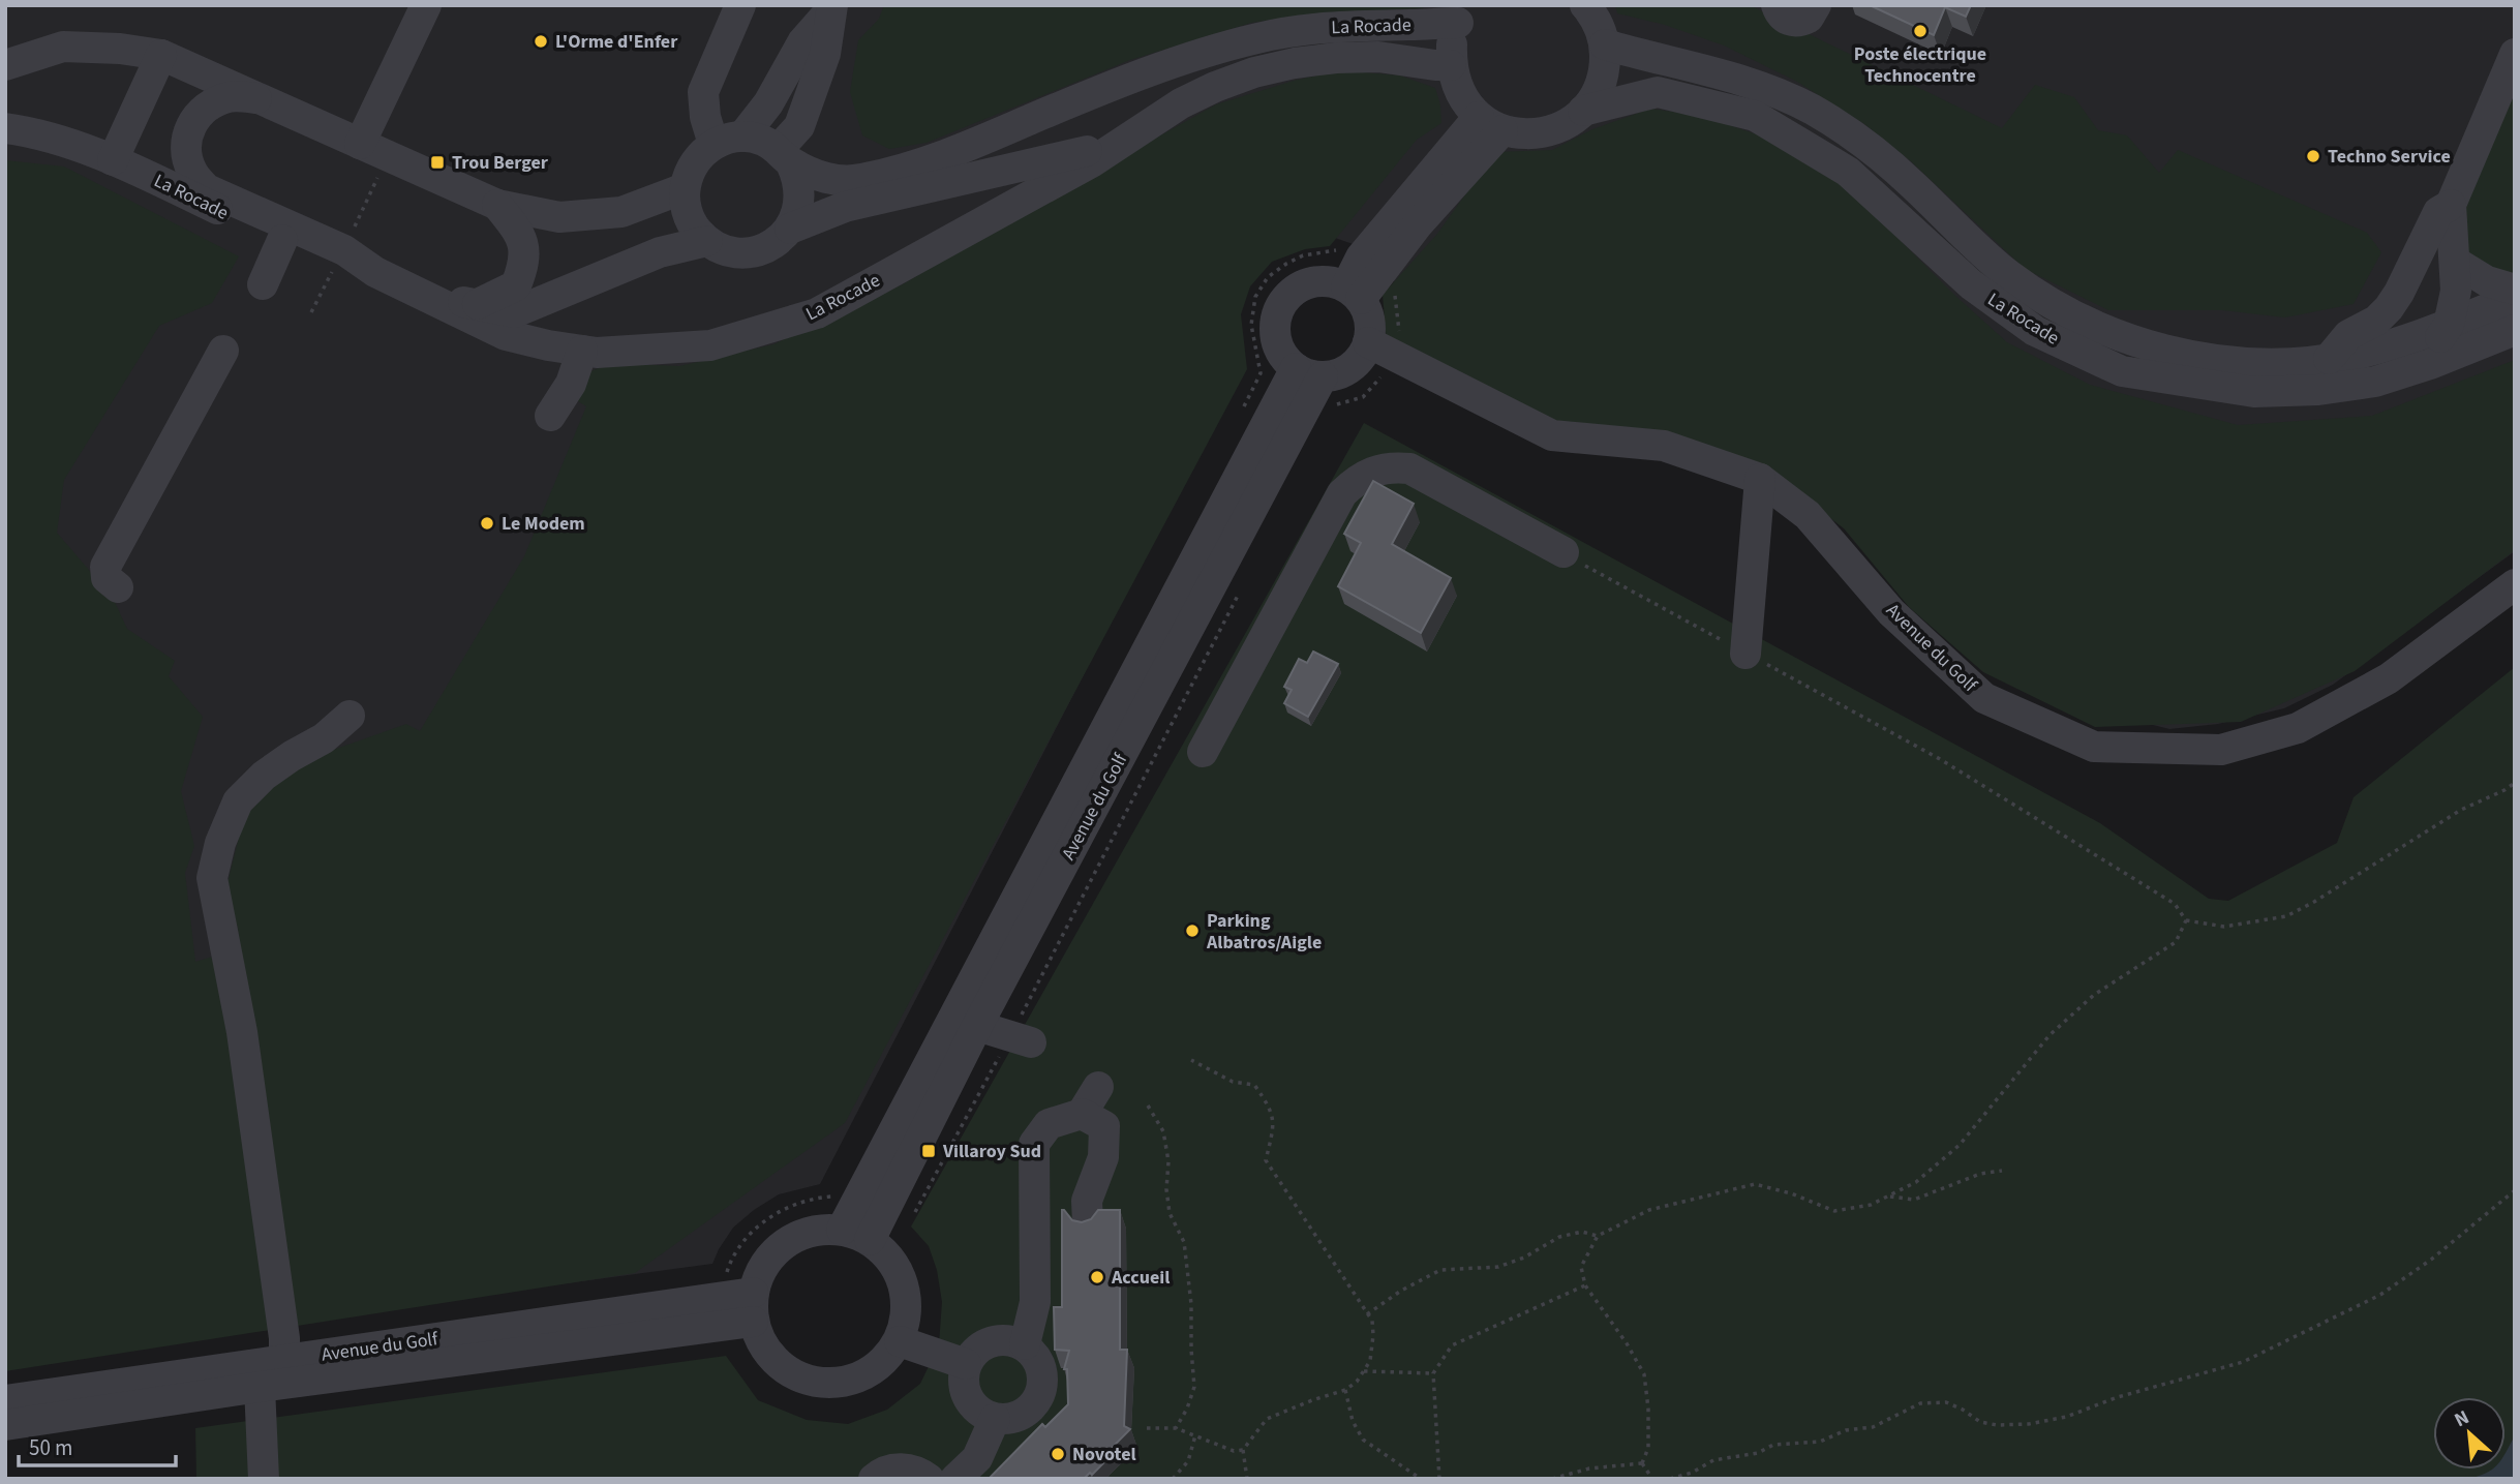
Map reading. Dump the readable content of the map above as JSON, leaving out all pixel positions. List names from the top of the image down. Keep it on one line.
{"streets":{"street":["La Rocade","Avenue du Golf"]},"places":{"other":["Poste électrique Technocentre","L'Orme d'Enfer","Techno Service","Le Modem","Parking Albatros/Aigle","Accueil","Novotel"],"transit":["Trou Berger","Villaroy Sud"]},"scale_bar":"50 m","north":"top left"}
